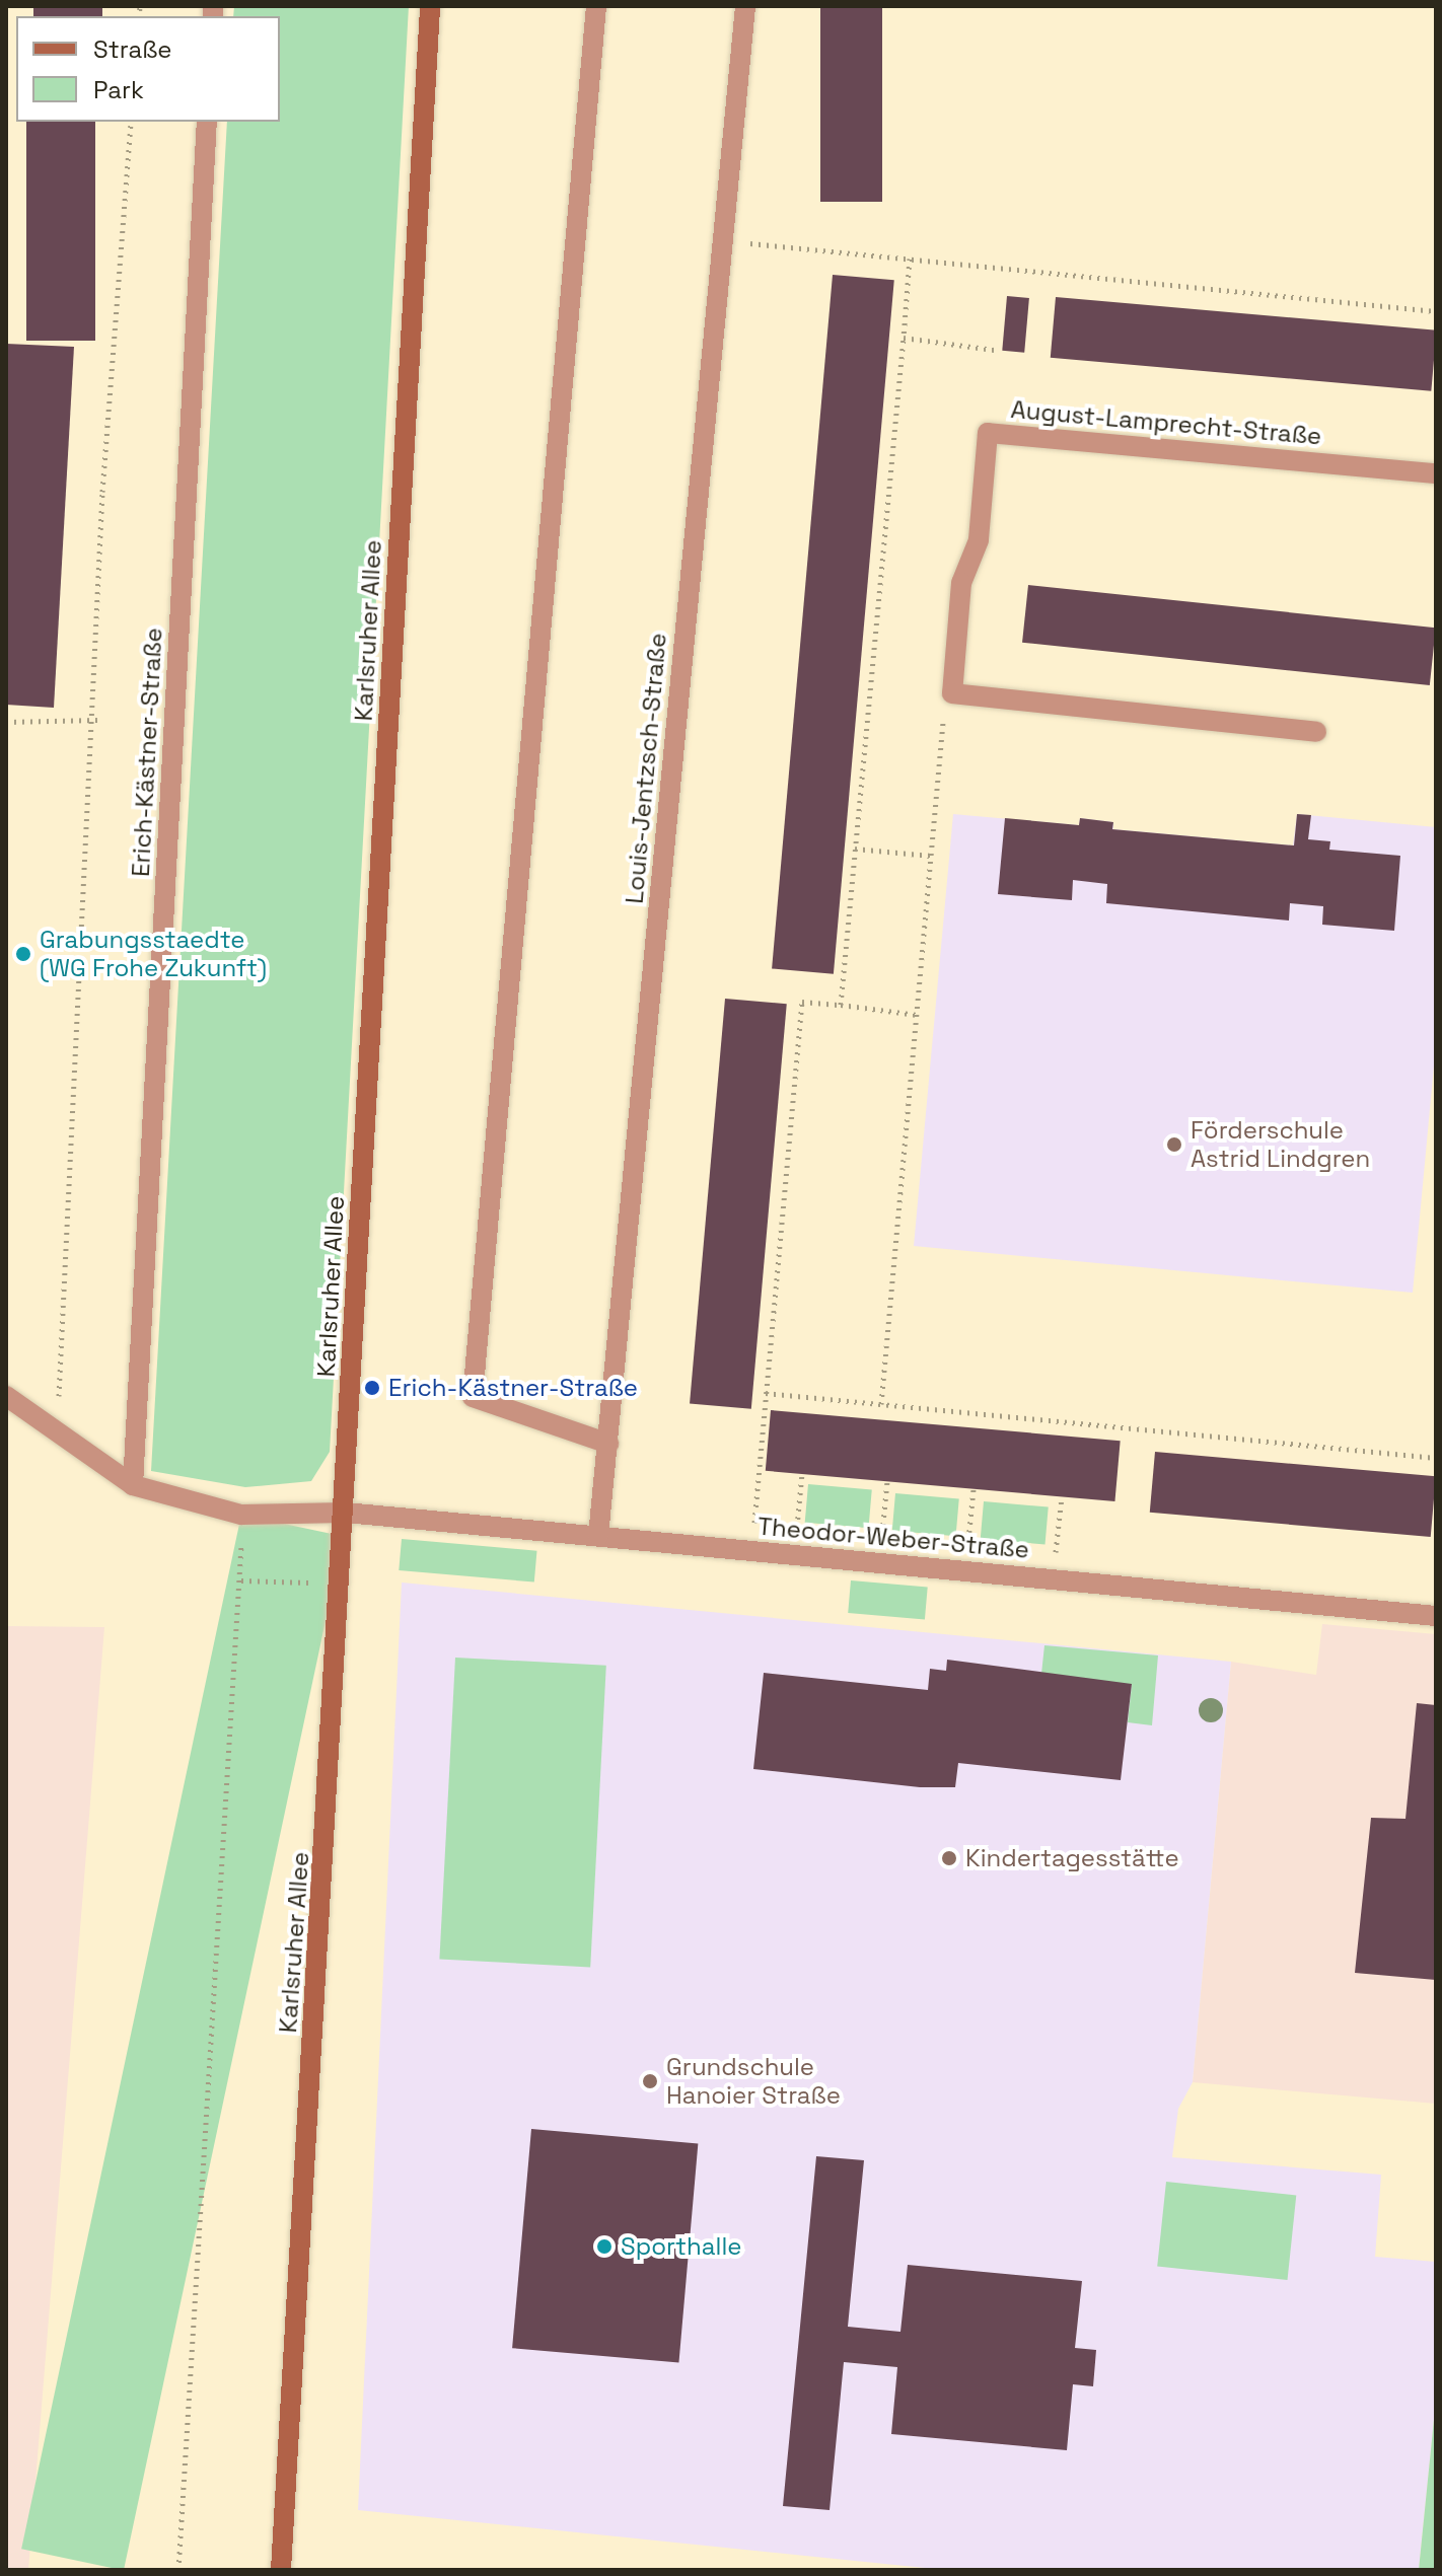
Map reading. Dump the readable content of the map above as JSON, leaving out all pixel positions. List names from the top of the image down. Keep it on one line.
{"streets":{"street":["August-Lamprecht-Straße","Karlsruher Allee","Erich-Kästner-Straße","Louis-Jentzsch-Straße","Theodor-Weber-Straße"]},"crossings":[["Karlsruher Allee","Theodor-Weber-Straße"],["Louis-Jentzsch-Straße","Theodor-Weber-Straße"]],"places":["Grabungsstaedte (WG Frohe Zukunft)","Förderschule Astrid Lindgren","Erich-Kästner-Straße","Kindertagesstätte","Grundschule Hanoier Straße","Sporthalle"],"legend":["Straße","Park"]}
